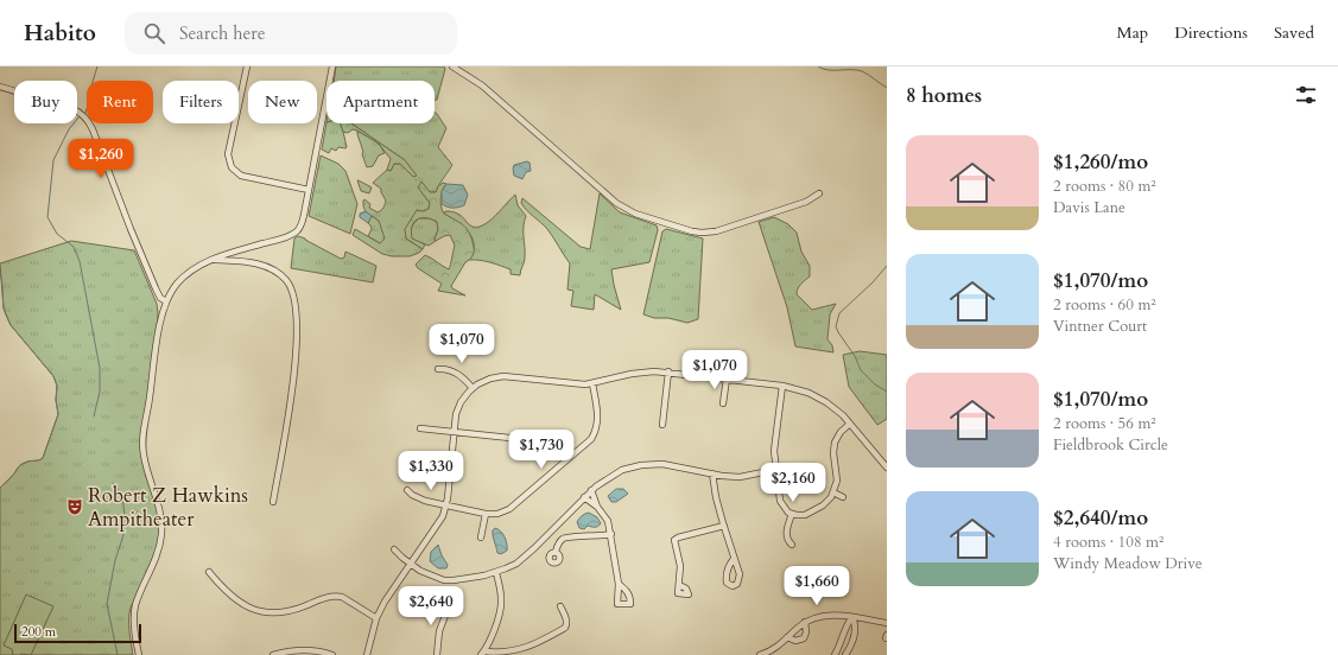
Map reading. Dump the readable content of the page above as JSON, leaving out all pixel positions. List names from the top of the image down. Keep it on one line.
{"places":{"theatre":["Robert Z Hawkins Ampitheater"]},"scale_bar":"200 m","page":{"header":"Habito","search":"Search here","nav":["Map","Directions","Saved"],"heading":"8 homes","chip":["Buy","Rent","Filters","New","Apartment"],"list":[{"name":"$1,260/mo","note":"2 rooms · 80 m² · Davis Lane"},{"name":"$1,070/mo","note":"2 rooms · 60 m² · Vintner Court"},{"name":"$1,070/mo","note":"2 rooms · 56 m² · Fieldbrook Circle"},{"name":"$2,640/mo","note":"4 rooms · 108 m² · Windy Meadow Drive"}],"price":["$1,260","$1,070","$1,070","$1,730","$1,330","$2,160","$1,660","$2,640"],"scale":"200 m"}}
